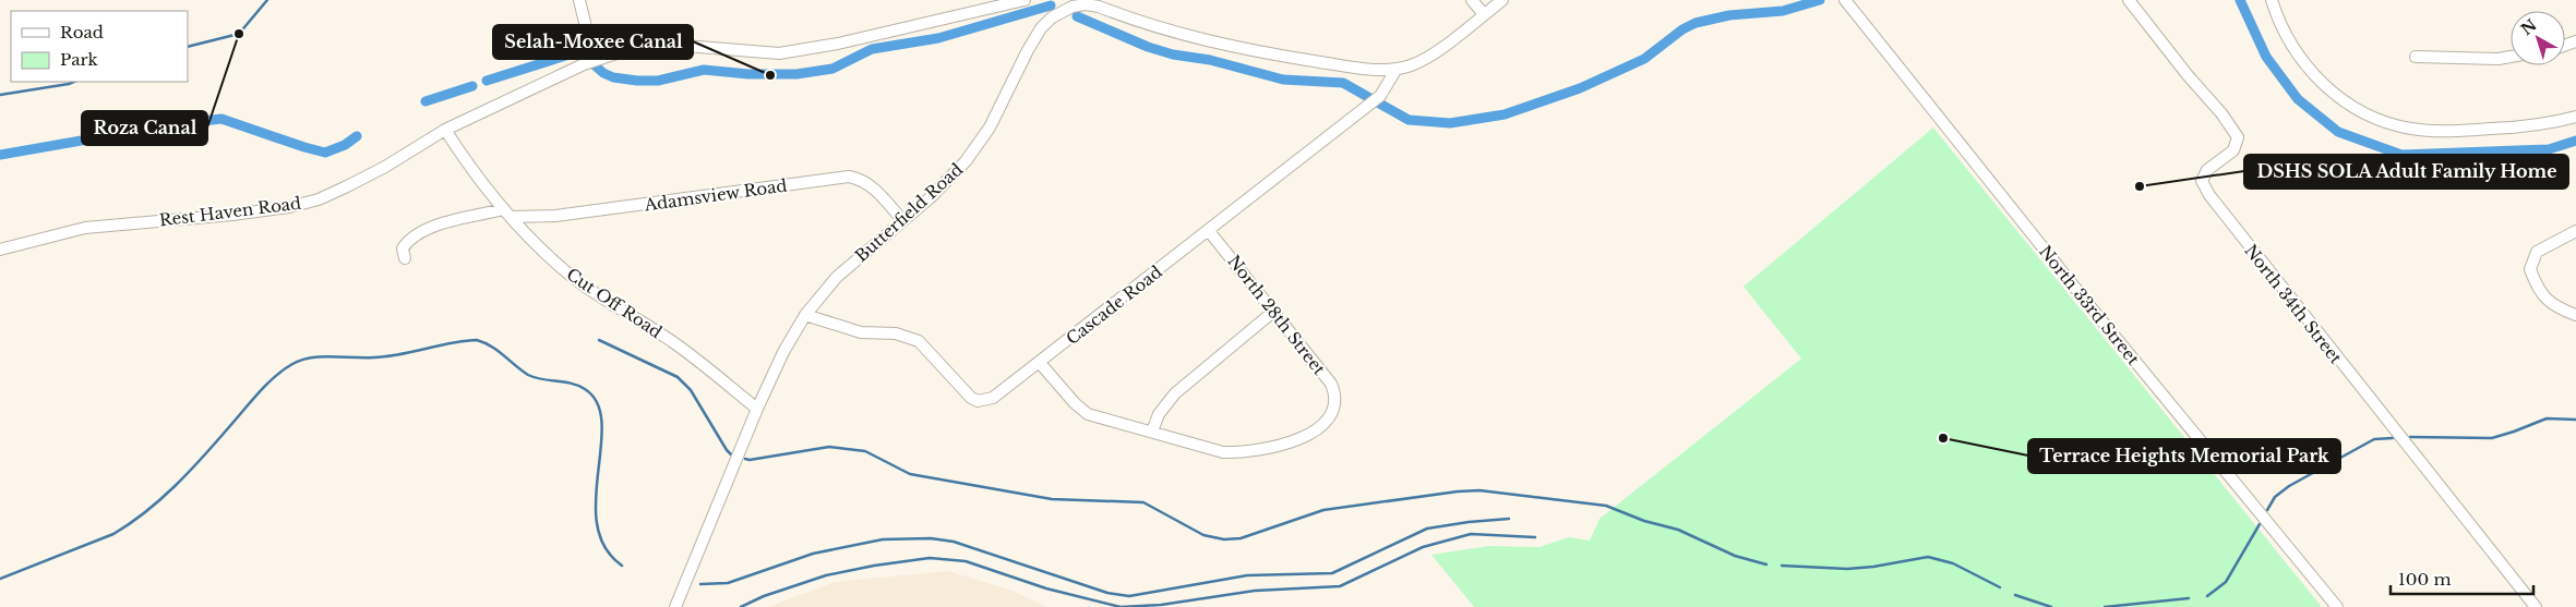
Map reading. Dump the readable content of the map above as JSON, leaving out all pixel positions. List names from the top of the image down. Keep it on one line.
{"streets":{"street":["Adamsview Road","Rest Haven Road","Butterfield Road","Cut Off Road","North 34th Street","Cascade Road","North 33rd Street","North 28th Street"]},"crossings":[["Adamsview Road","Butterfield Road"],["Adamsview Road","Cut Off Road"],["Rest Haven Road","Cut Off Road"],["Butterfield Road","Cut Off Road"],["Butterfield Road","Cascade Road"],["Cascade Road","North 28th Street"]],"places":["Roza Canal","Selah-Moxee Canal","DSHS SOLA Adult Family Home","Terrace Heights Memorial Park"],"legend":["Road","Park"],"scale_bar":"100 m","north":"top left"}
